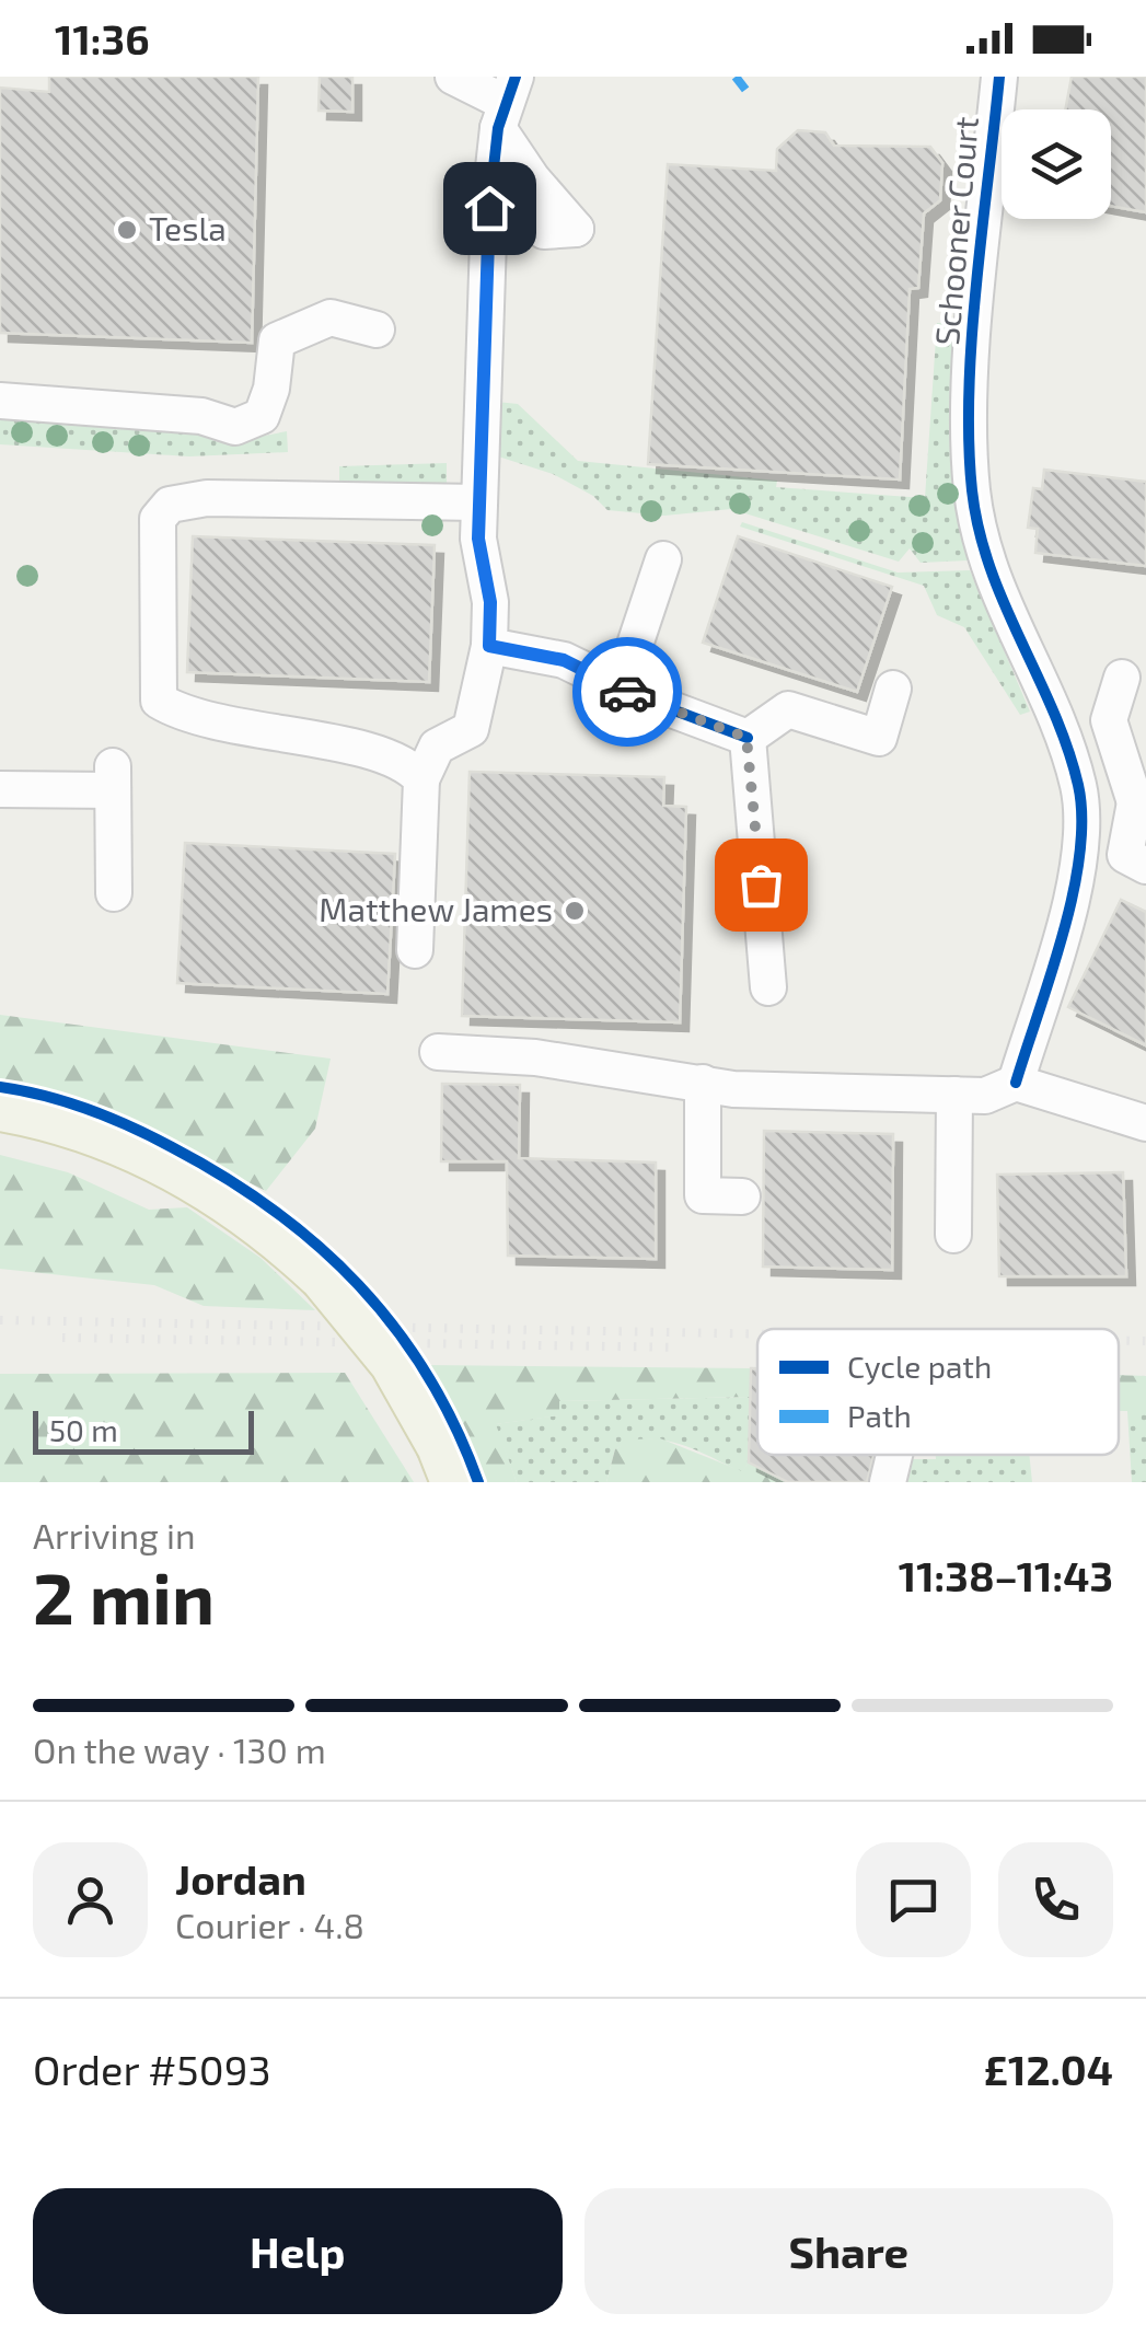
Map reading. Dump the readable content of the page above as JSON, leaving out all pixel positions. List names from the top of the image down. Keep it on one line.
{"streets":{"street":["Schooner Court"]},"places":["Tesla","Matthew James"],"legend":["Cycle path","Path"],"scale_bar":"50 m","page":{"status":"11:36","scale":"50 m","heading":["2 min","Arriving in","11:38–11:43"],"panel":["Jordan","Courier · 4.8","Order #5093","£12.04"],"bar":"On the way · 130 m","buttons":["Help","Share"]}}
